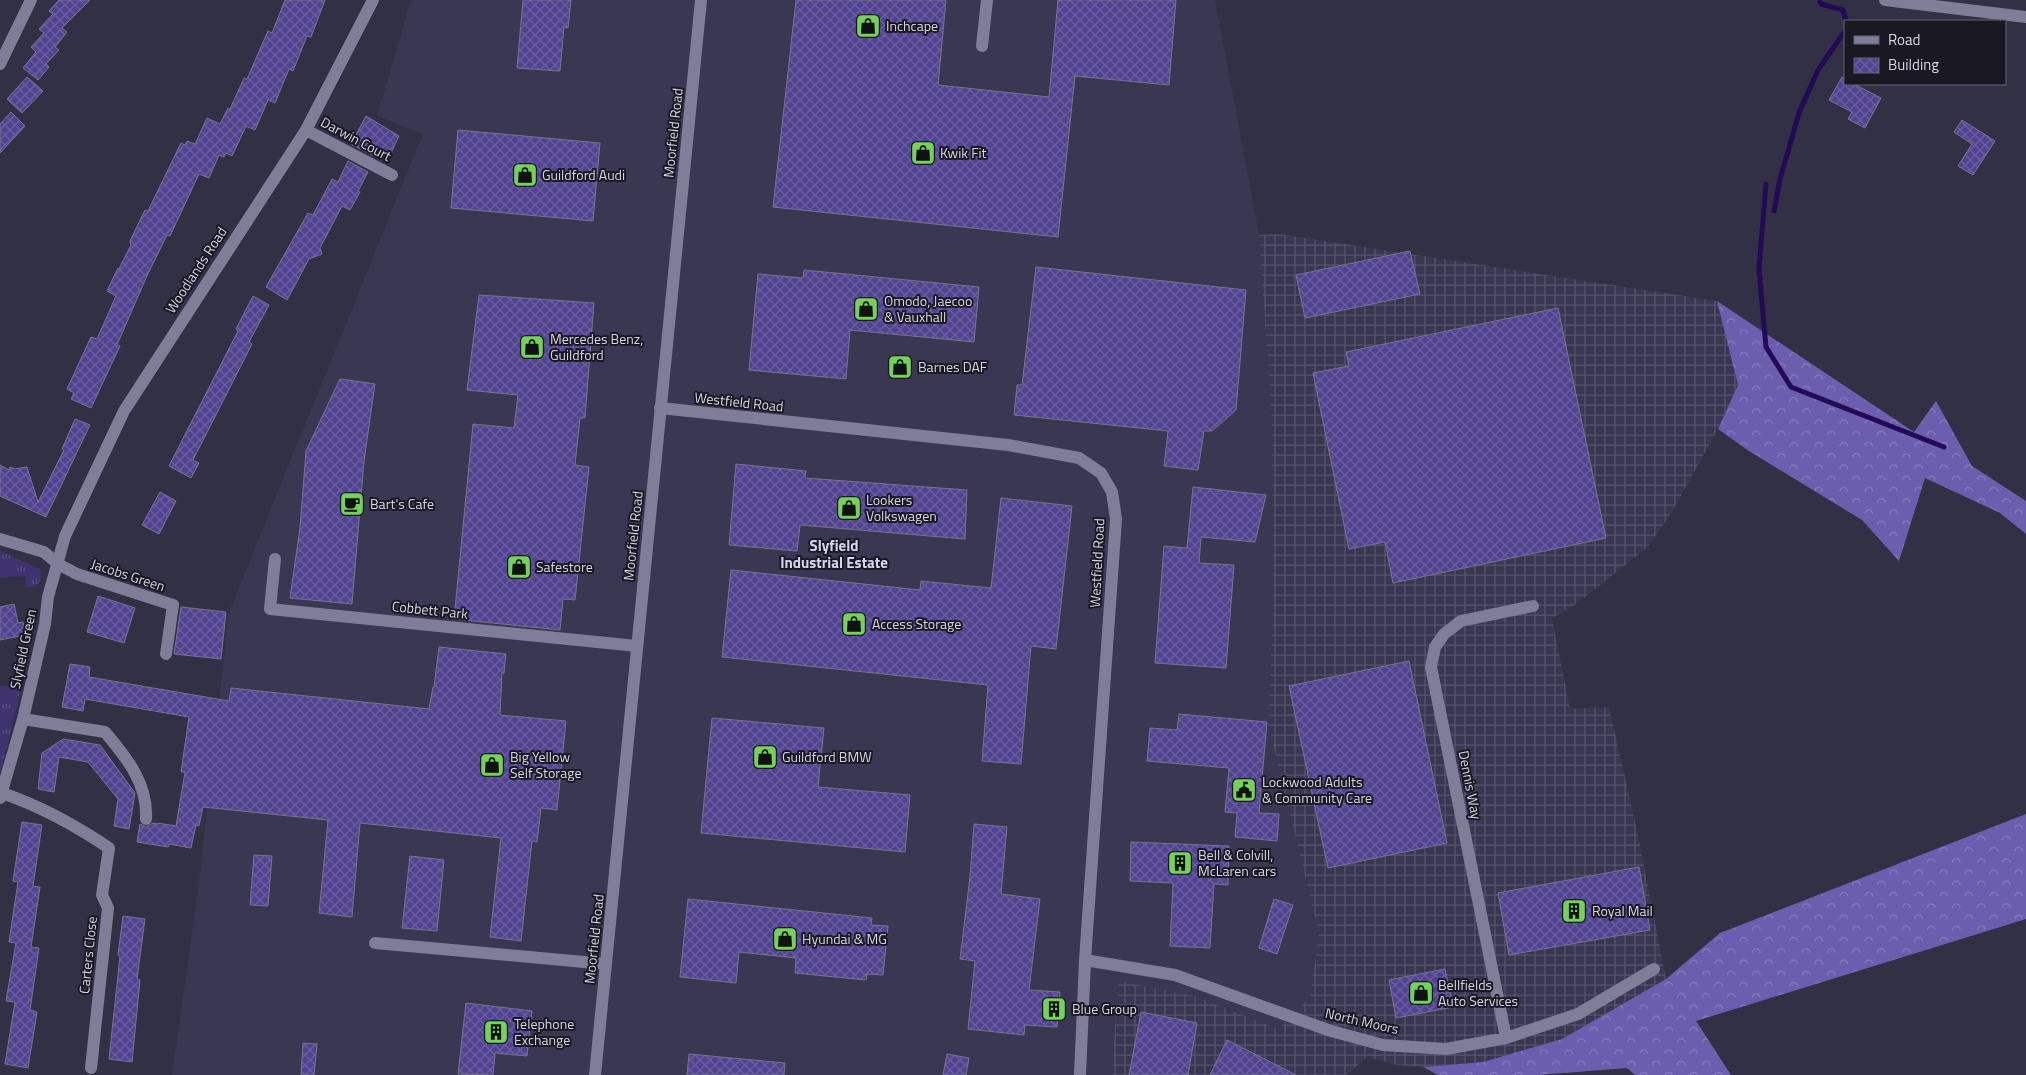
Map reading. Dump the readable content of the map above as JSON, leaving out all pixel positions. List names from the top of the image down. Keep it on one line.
{"streets":{"street":["Moorfield Road","Darwin Court","Woodlands Road","Westfield Road","Jacobs Green","Cobbett Park","Slyfield Green","Dennis Way","Carters Close","North Moors"]},"crossings":[["Moorfield Road","Westfield Road"],["Moorfield Road","Cobbett Park"],["Darwin Court","Woodlands Road"],["Woodlands Road","Jacobs Green"],["Woodlands Road","Slyfield Green"],["Westfield Road","North Moors"],["Jacobs Green","Slyfield Green"],["Slyfield Green","Carters Close"],["Dennis Way","North Moors"]],"districts":["Slyfield Industrial Estate"],"places":{"shop":["Inchcape","Kwik Fit","Guildford Audi","Omodo, Jaecoo & Vauxhall","Mercedes Benz, Guildford","Barnes DAF","Lookers Volkswagen","Safestore","Access Storage","Guildford BMW","Big Yellow Self Storage","Hyundai & MG","Bellfields Auto Services"],"cafe":["Bart's Cafe"],"public building":["Lockwood Adults & Community Care"],"building":["Bell & Colvill, McLaren cars","Royal Mail","Blue Group","Telephone Exchange"]},"legend":["Road","Building"]}
